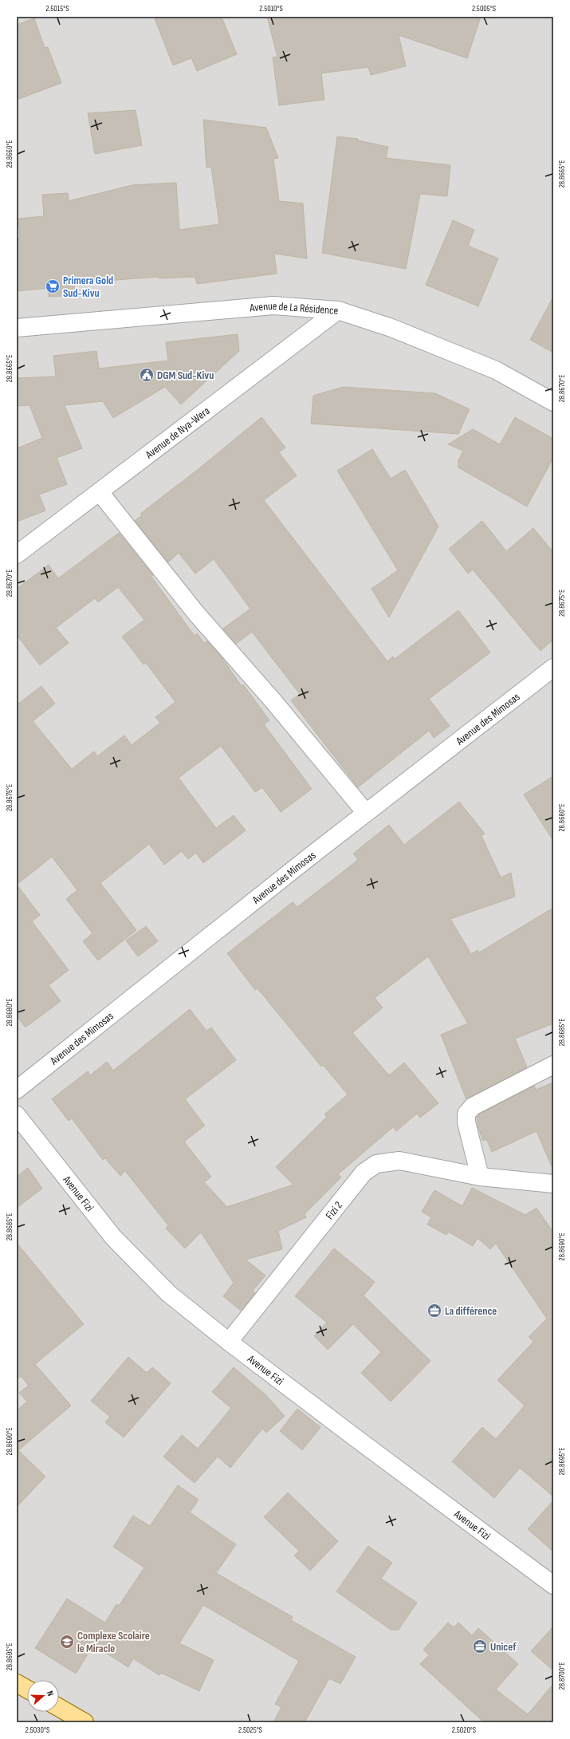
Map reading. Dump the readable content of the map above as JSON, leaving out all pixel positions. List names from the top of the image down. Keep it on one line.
{"streets":{"street":["Avenue de La Résidence","Avenue de Nya-Wera","Avenue des Mimosas","Avenue Fizi","Fizi 2"]},"crossings":[["Avenue de La Résidence","Avenue de Nya-Wera"],["Avenue Fizi","Fizi 2"]],"places":{"supermarket":["Primera Gold Sud-Kivu"],"public building":["DGM Sud-Kivu"],"office":["La différence","Unicef"],"school or university":["Complexe Scolaire le Miracle"]},"north":"right","coordinates":["2.5015°S","2.5010°S","2.5005°S","28.8660°E","28.8665°E","28.8670°E","28.8675°E","28.8680°E","28.8685°E","28.8690°E","28.8695°E","28.8700°E","2.5030°S","2.5025°S","2.5020°S"]}
